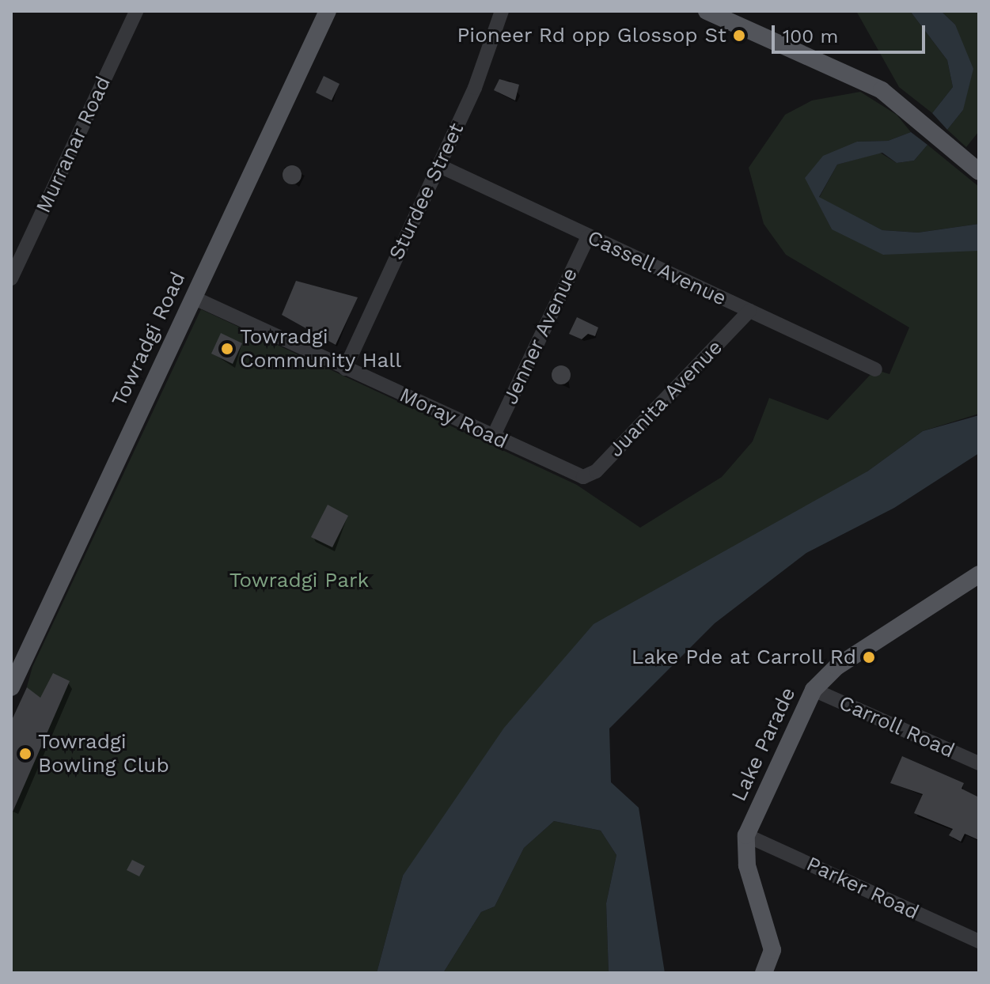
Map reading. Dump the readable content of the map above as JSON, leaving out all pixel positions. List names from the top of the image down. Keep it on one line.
{"streets":{"main road":["Towradgi Road","Lake Parade"],"street":["Murranar Road","Sturdee Street","Cassell Avenue","Jenner Avenue","Juanita Avenue","Moray Road","Carroll Road","Parker Road"]},"crossings":[["Sturdee Street","Cassell Avenue"],["Sturdee Street","Moray Road"],["Cassell Avenue","Jenner Avenue"],["Cassell Avenue","Juanita Avenue"],["Jenner Avenue","Moray Road"],["Towradgi Road","Moray Road"],["Juanita Avenue","Moray Road"],["Carroll Road","Lake Parade"],["Lake Parade","Parker Road"]],"parks":["Towradgi Park"],"places":["Pioneer Rd opp Glossop St","Towradgi Community Hall","Lake Pde at Carroll Rd","Towradgi Bowling Club"],"scale_bar":"100 m"}
